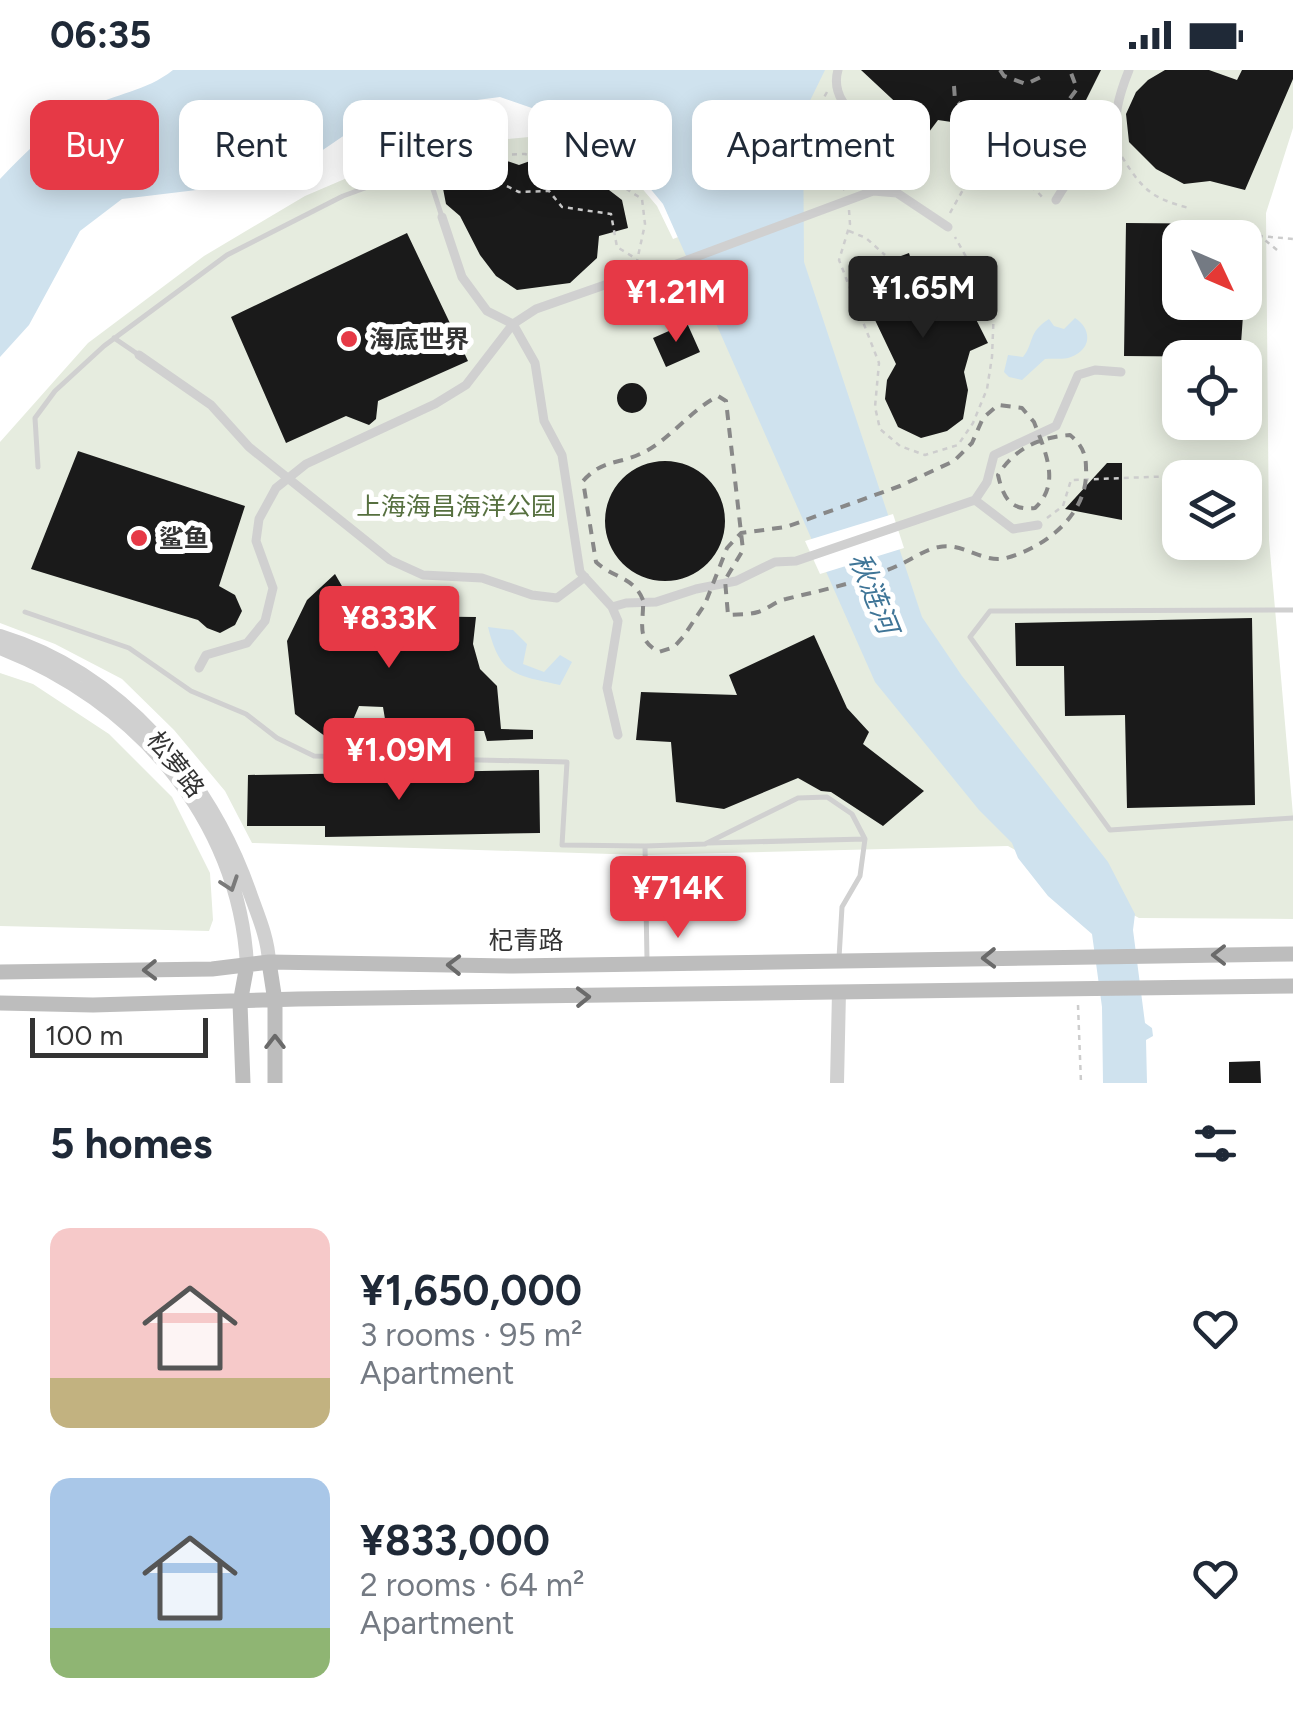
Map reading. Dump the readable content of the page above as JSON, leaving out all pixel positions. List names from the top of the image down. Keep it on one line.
{"streets":{"main road":["杞青路"],"street":["松萝路"]},"crossings":[["松萝路","杞青路"]],"water":["秋涟河"],"parks":["上海海昌海洋公园"],"places":["海底世界","鲨鱼"],"scale_bar":"100 m","north":"bottom right","page":{"status":"06:35","chip":["Buy","Rent","Filters","New","Apartment","House"],"price":["¥1.65M","¥1.21M","¥833K","¥1.09M","¥714K"],"scale":"100 m","heading":"5 homes","list":[{"name":"¥1,650,000","note":"3 rooms · 95 m² · Apartment"},{"name":"¥833,000","note":"2 rooms · 64 m² · Apartment"}]}}
